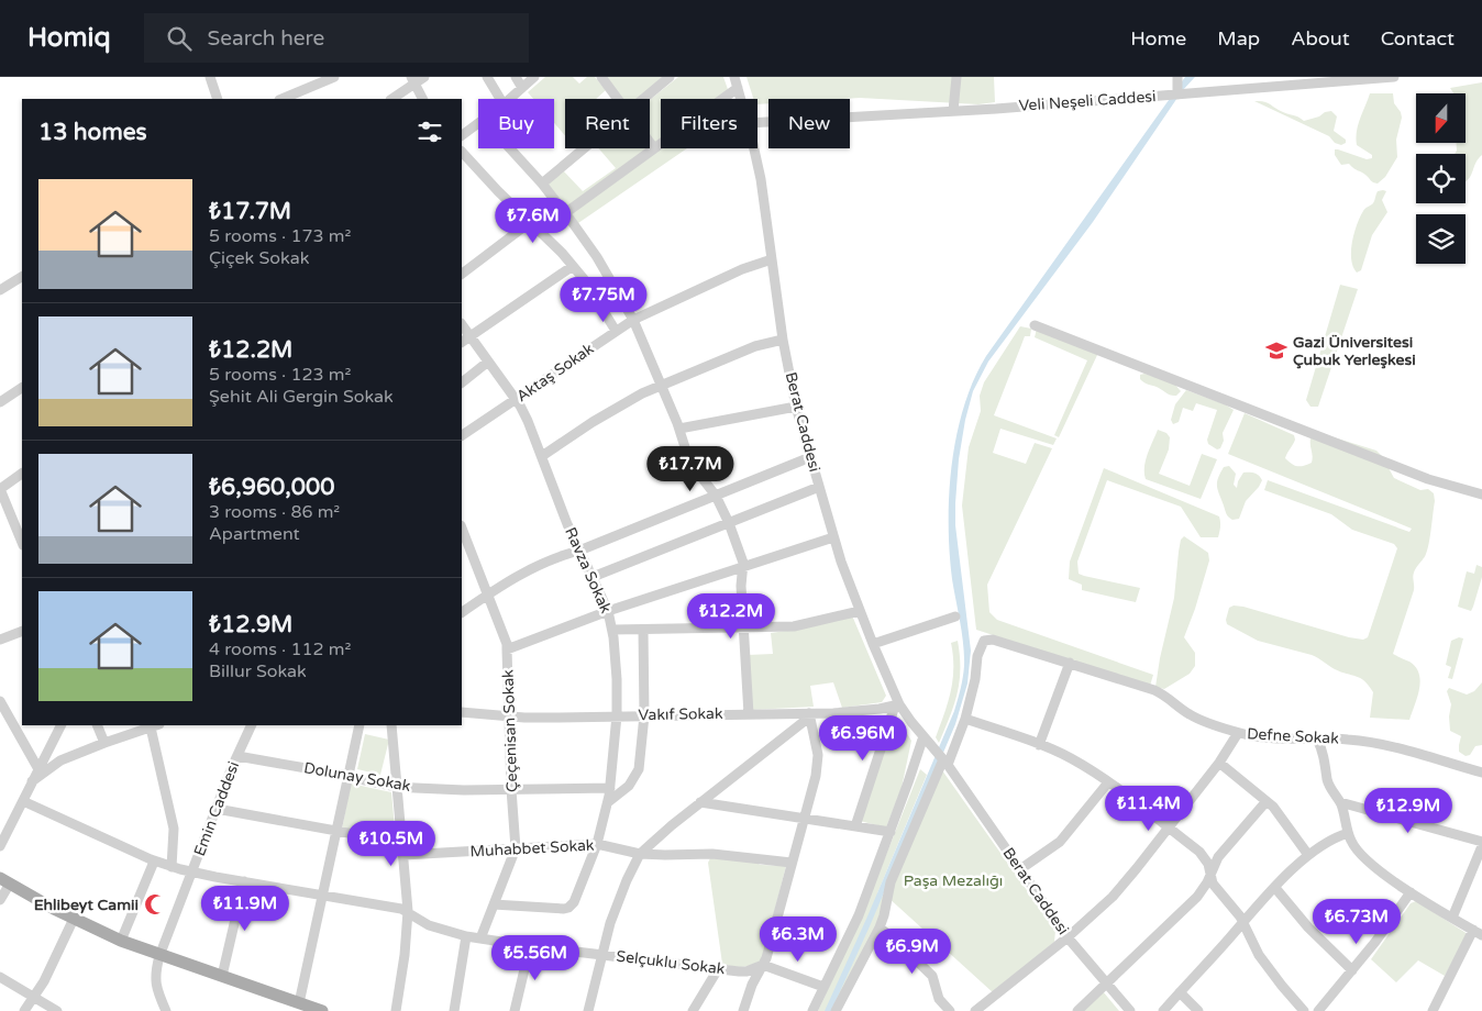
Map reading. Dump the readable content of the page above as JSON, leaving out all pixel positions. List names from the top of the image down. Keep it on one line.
{"streets":{"street":["Veli Neşeli Caddesi","Aktaş Sokak","Berat Caddesi","Ravza Sokak","Vakıf Sokak","Çeçenisan Sokak","Defne Sokak","Dolunay Sokak","Emin Caddesi","Muhabbet Sokak","Selçuklu Sokak"]},"crossings":[["Aktaş Sokak","Berat Caddesi"],["Aktaş Sokak","Ravza Sokak"],["Berat Caddesi","Vakıf Sokak"],["Ravza Sokak","Vakıf Sokak"],["Ravza Sokak","Çeçenisan Sokak"],["Ravza Sokak","Dolunay Sokak"],["Ravza Sokak","Muhabbet Sokak"],["Vakıf Sokak","Çeçenisan Sokak"],["Çeçenisan Sokak","Dolunay Sokak"],["Çeçenisan Sokak","Muhabbet Sokak"],["Çeçenisan Sokak","Selçuklu Sokak"],["Dolunay Sokak","Emin Caddesi"],["Emin Caddesi","Selçuklu Sokak"]],"parks":["Paşa Mezalığı"],"places":{"school or university":["Gazi Üniversitesi Çubuk Yerleşkesi"],"mosque":["Ehlibeyt Camii"]},"north":"bottom","page":{"header":"Homiq","search":"Search here","nav":["Home","Map","About","Contact"],"chip":["Buy","Rent","Filters","New"],"heading":"13 homes","list":[{"name":"₺17.7M","note":"5 rooms · 173 m² · Çiçek Sokak"},{"name":"₺12.2M","note":"5 rooms · 123 m² · Şehit Ali Gergin Sokak"},{"name":"₺6,960,000","note":"3 rooms · 86 m² · Apartment"},{"name":"₺12.9M","note":"4 rooms · 112 m² · Billur Sokak"}],"price":["₺7.6M","₺7.75M","₺17.7M","₺12.2M","₺6.96M","₺11.4M","₺12.9M","₺10.5M","₺11.9M","₺6.73M","₺6.3M","₺6.9M","₺5.56M"]}}
